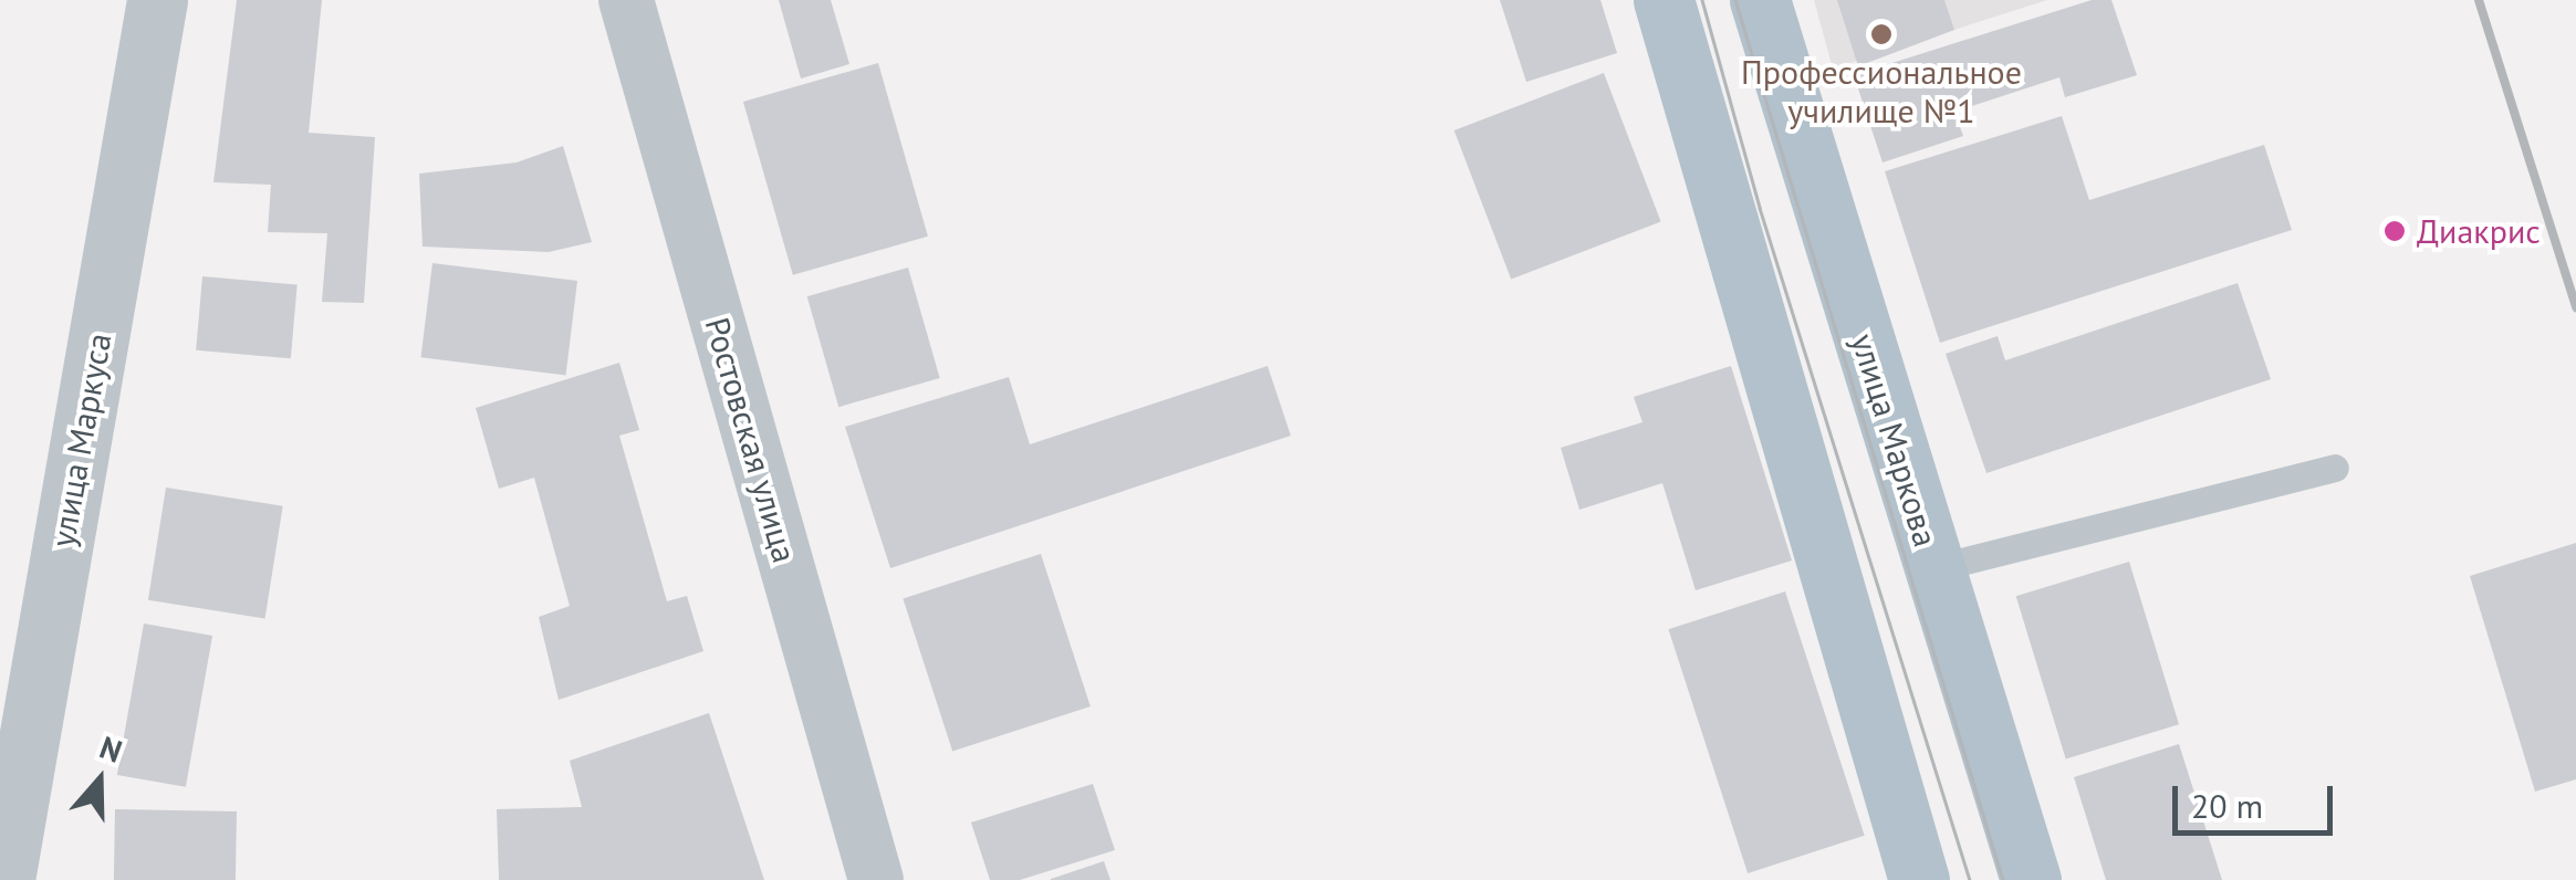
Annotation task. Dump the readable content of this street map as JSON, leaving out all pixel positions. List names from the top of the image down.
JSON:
{
  "streets": {
    "main road": ["улица Маркова"],
    "street": ["улица Маркуса", "Ростовская улица"]
  },
  "places": ["Профессиональное училище №1", "Диакрис"],
  "scale_bar": "20 m",
  "north": "top"
}
